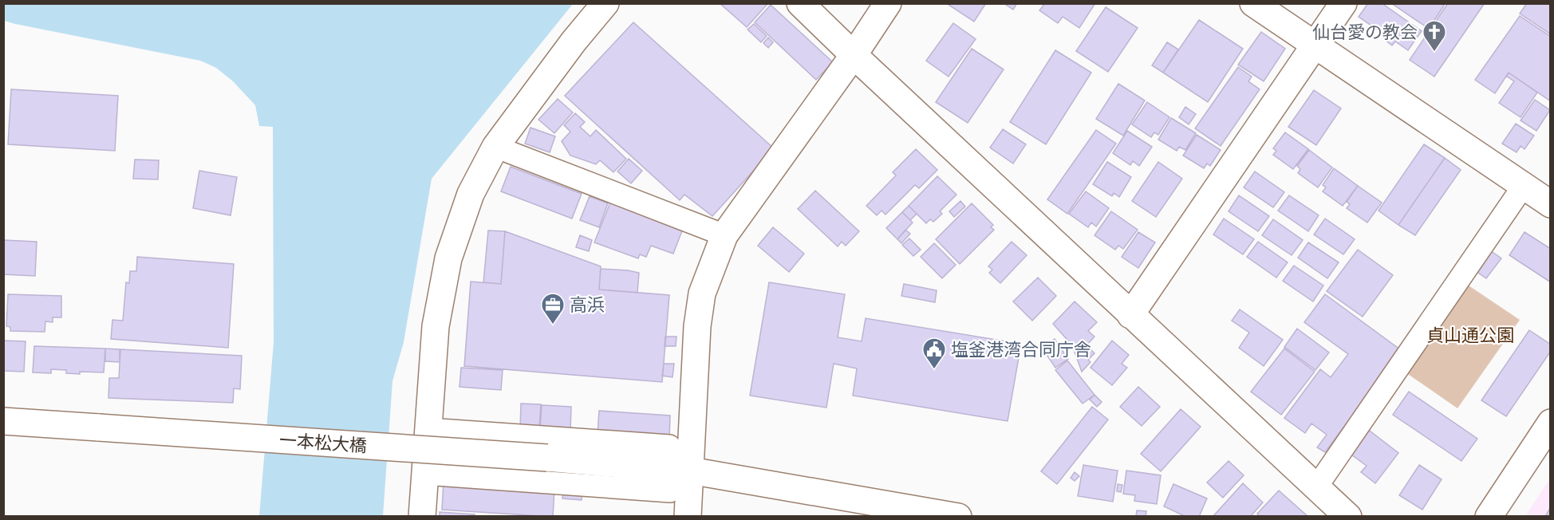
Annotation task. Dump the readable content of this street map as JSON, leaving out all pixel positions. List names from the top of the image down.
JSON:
{
  "streets": {
    "street": ["一本松大橋"]
  },
  "parks": ["貞山通公園"],
  "places": {
    "church": ["仙台愛の教会"],
    "office": ["高浜"],
    "public building": ["塩釜港湾合同庁舎"]
  }
}
